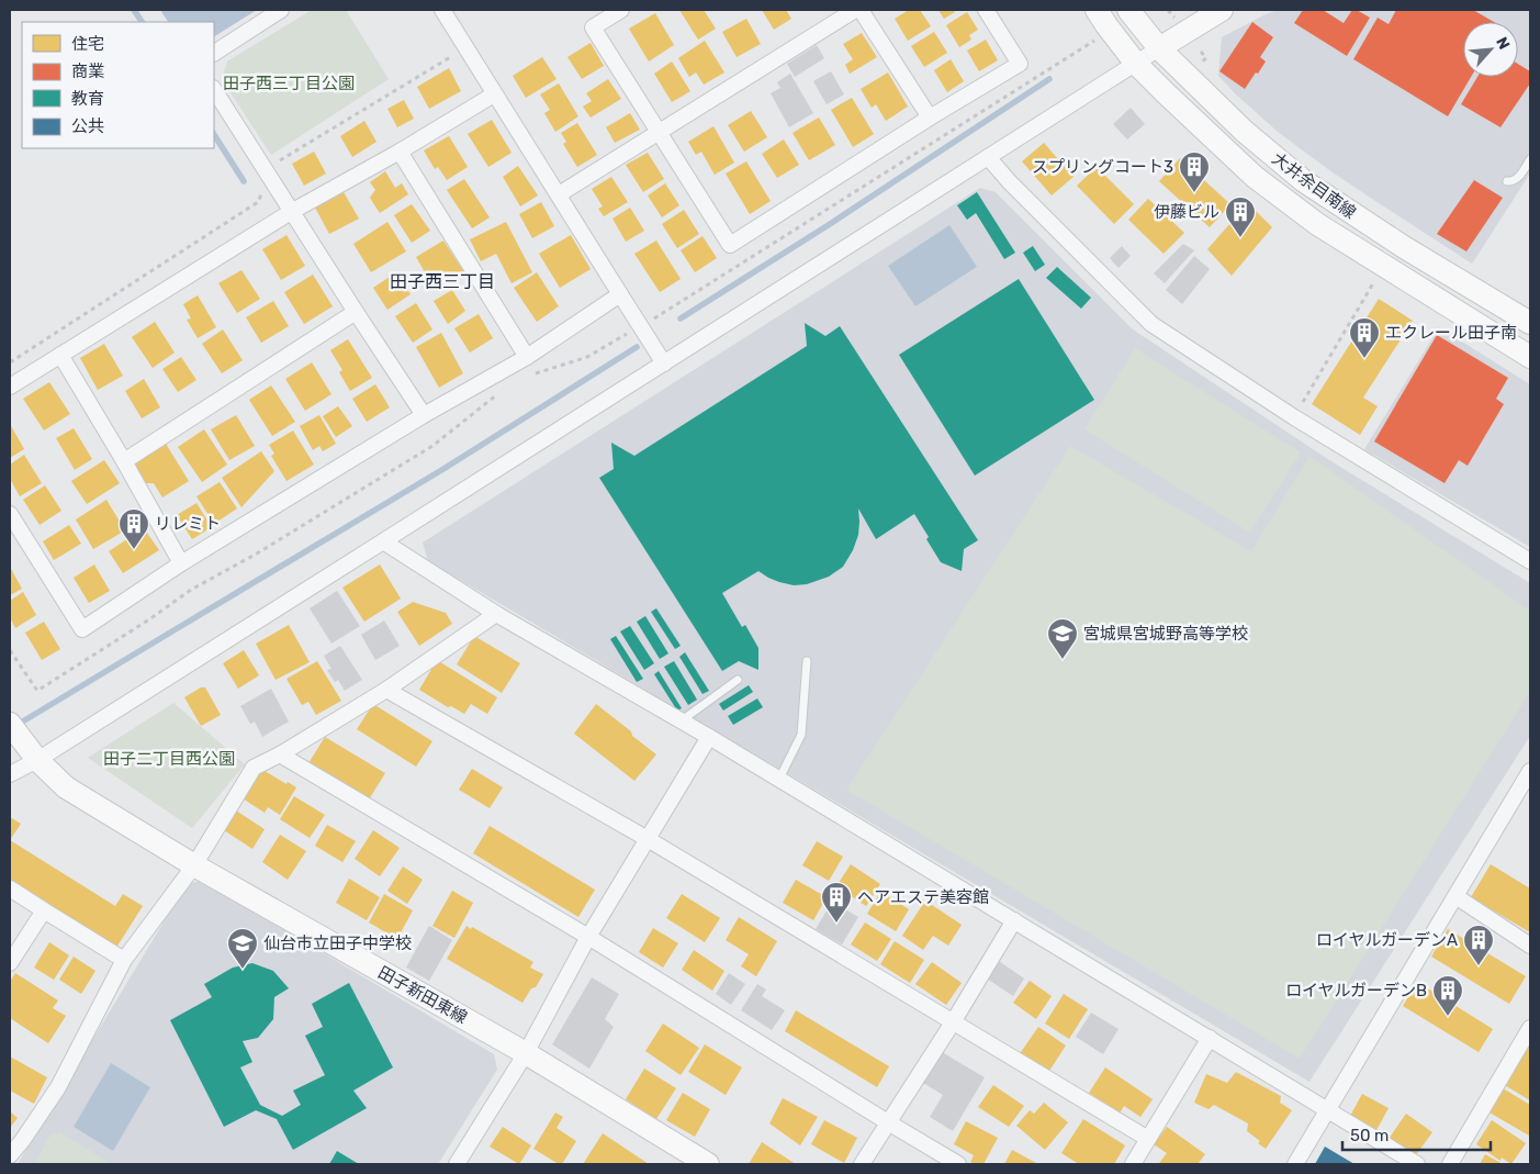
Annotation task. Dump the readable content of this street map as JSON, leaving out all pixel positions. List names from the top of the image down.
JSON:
{
  "streets": {
    "street": ["大井余目南線", "田子新田東線"]
  },
  "districts": ["田子西三丁目"],
  "parks": ["田子西三丁目公園", "田子二丁目西公園"],
  "places": {
    "building": [
      "スプリングコート3",
      "伊藤ビル",
      "エクレール田子南",
      "リレミト",
      "ヘアエステ美容館",
      "ロイヤルガーデンA",
      "ロイヤルガーデンB"
    ],
    "school or university": ["宮城県宮城野高等学校", "仙台市立田子中学校"]
  },
  "legend": [
    "住宅",
    "商業",
    "教育",
    "公共"
  ],
  "scale_bar": "50 m",
  "north": "top right"
}
